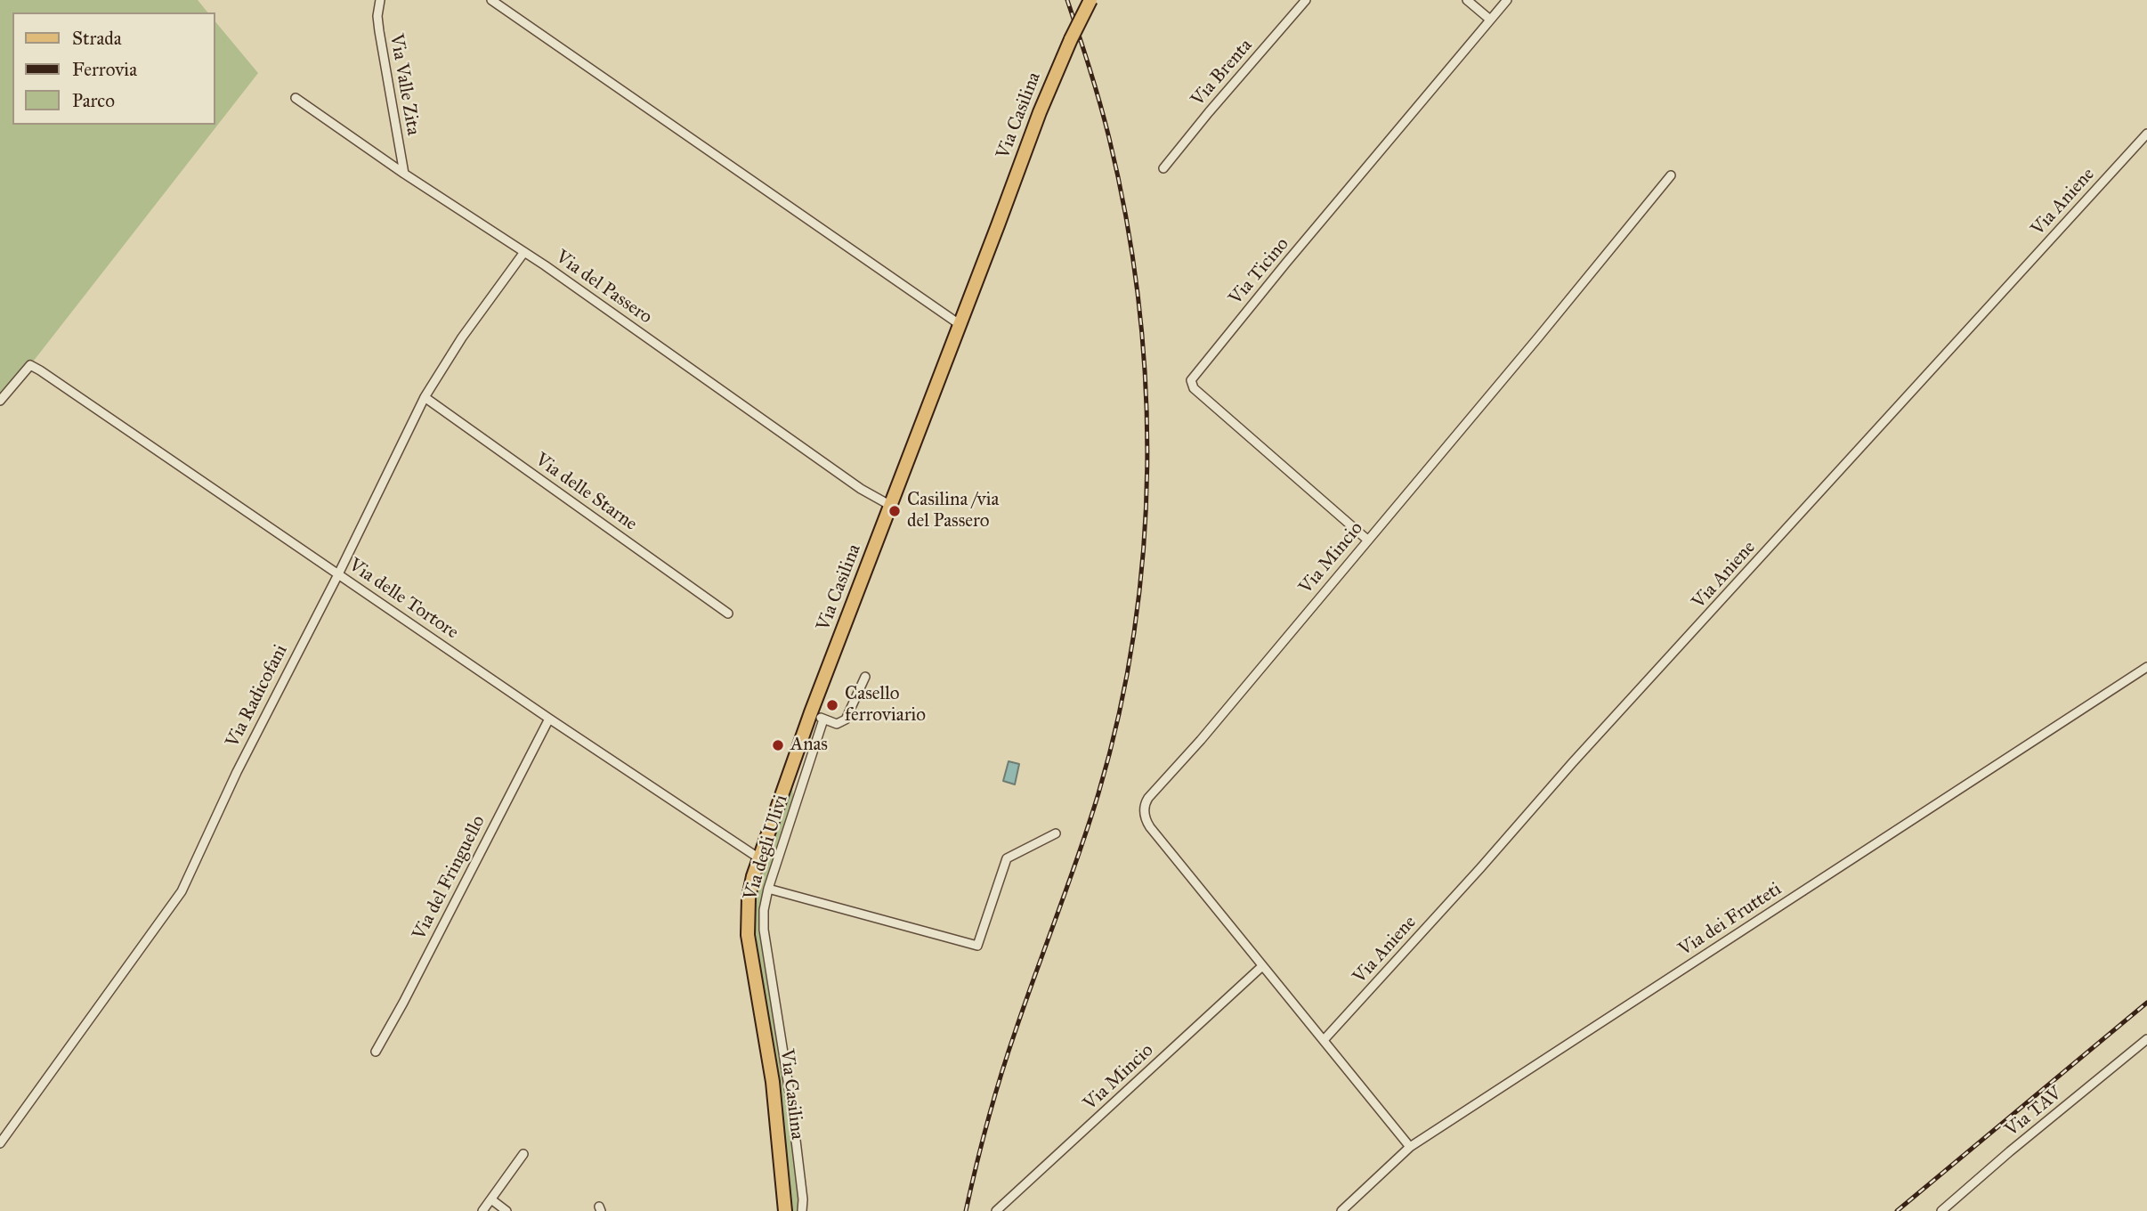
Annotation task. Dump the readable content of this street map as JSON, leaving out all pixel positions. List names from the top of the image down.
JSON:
{
  "streets": {
    "main road": ["Via Casilina"],
    "street": [
      "Via Brenta",
      "Via Valle Zita",
      "Via Aniene",
      "Via Ticino",
      "Via del Passero",
      "Via delle Starne",
      "Via Mincio",
      "Via delle Tortore",
      "Via Radicofani",
      "Via degli Ulivi",
      "Via del Fringuello",
      "Via dei Frutteti",
      "Via TAV"
    ]
  },
  "crossings": [
    ["Via Valle Zita", "Via del Passero"],
    ["Via Casilina", "Via del Passero"],
    ["Via Casilina", "Via delle Tortore"],
    ["Via Aniene", "Via Mincio"],
    ["Via Ticino", "Via Mincio"],
    ["Via del Passero", "Via Radicofani"],
    ["Via delle Starne", "Via Radicofani"],
    ["Via Mincio", "Via dei Frutteti"],
    ["Via delle Tortore", "Via Radicofani"],
    ["Via delle Tortore", "Via del Fringuello"]
  ],
  "places": ["Casilina /via del Passero", "Casello ferroviario", "Anas"],
  "legend": ["Strada", "Ferrovia", "Parco"]
}
